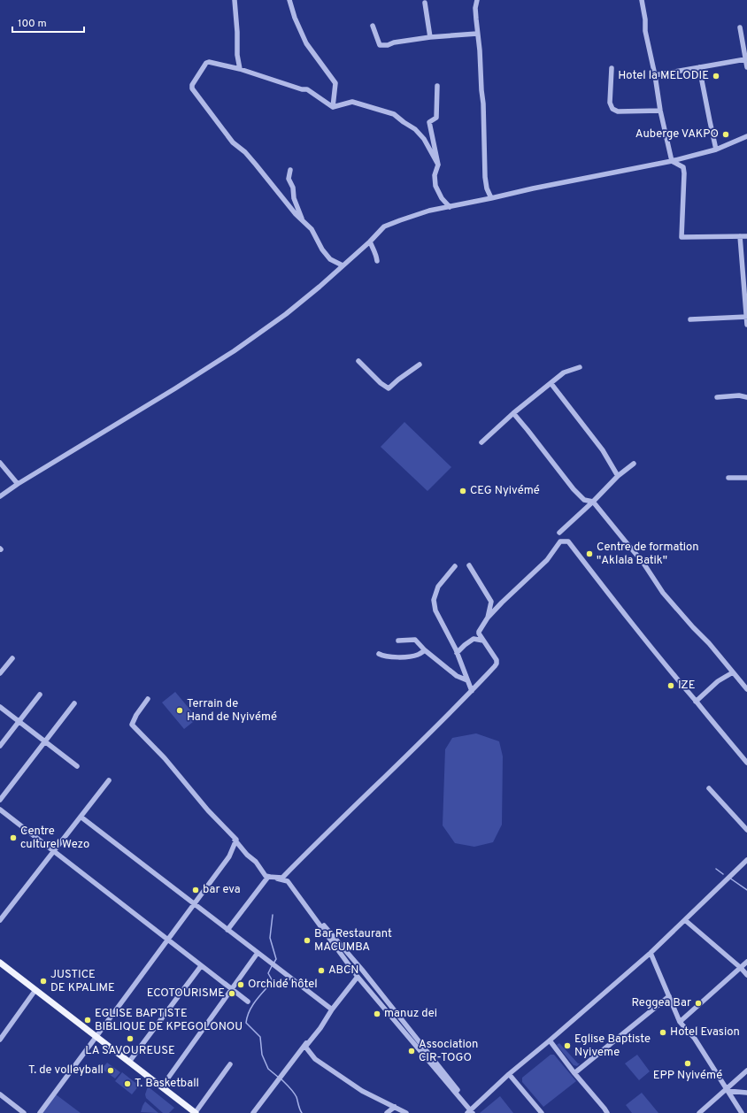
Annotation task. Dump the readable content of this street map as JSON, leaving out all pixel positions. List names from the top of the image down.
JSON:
{
  "places": [
    "Hotel la MELODIE",
    "Auberge VAKPO",
    "CEG Nyivémé",
    "Centre de formation \"Aklala Batik\"",
    "IZE",
    "Terrain de Hand de Nyivémé",
    "Centre culturel Wezo",
    "bar eva",
    "Bar Restaurant MACUMBA",
    "ABCN",
    "JUSTICE DE KPALIME",
    "Orchidé hôtel",
    "ECOTOURISME",
    "Reggea Bar",
    "manuz dei",
    "EGLISE BAPTISTE BIBLIQUE DE KPEGOLONOU",
    "Hotel Evasion",
    "LA SAVOUREUSE",
    "Eglise Baptiste Nyiveme",
    "Association CIR-TOGO",
    "EPP Nyivémé",
    "T. de volleyball",
    "T. Basketball"
  ],
  "scale_bar": "100 m"
}
